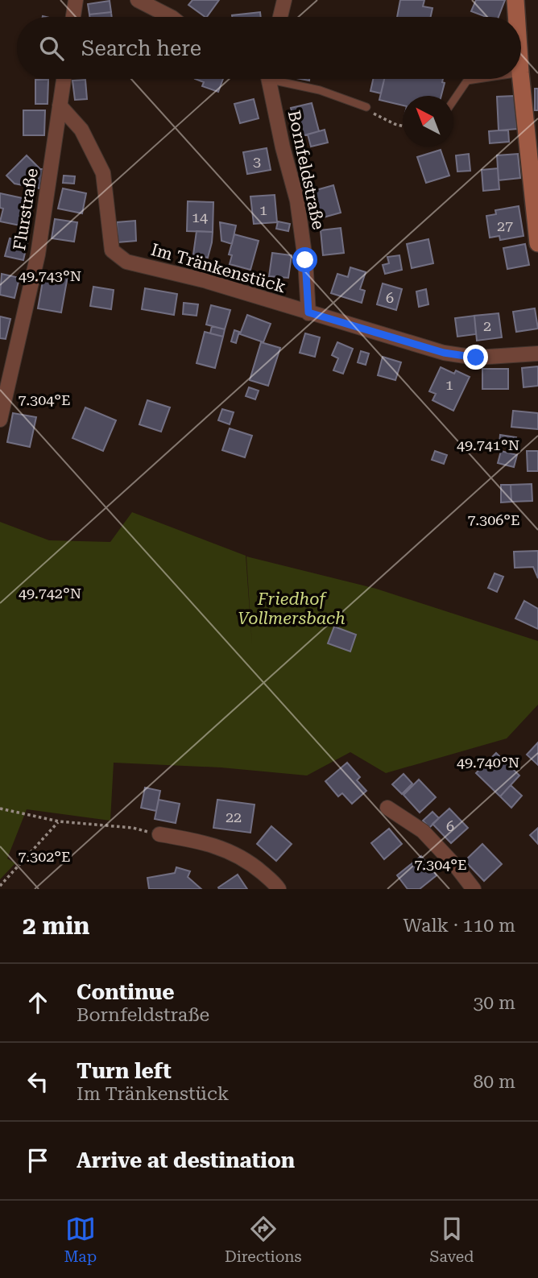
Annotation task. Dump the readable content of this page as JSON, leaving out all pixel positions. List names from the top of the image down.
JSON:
{
  "streets": {
    "street": ["Bornfeldstraße", "Flurstraße", "Im Tränkenstück"]
  },
  "crossings": [
    ["Bornfeldstraße", "Im Tränkenstück"],
    ["Flurstraße", "Im Tränkenstück"]
  ],
  "parks": ["Friedhof Vollmersbach"],
  "house_numbers": [
    "3",
    "1",
    "14",
    "27",
    "6",
    "2",
    "1",
    "22",
    "6"
  ],
  "north": "top left",
  "page": {
    "search": "Search here",
    "heading": ["2 min", "Walk · 110 m"],
    "list": [
      ["Continue", "Bornfeldstraße", "30 m"],
      ["Turn left", "Im Tränkenstück", "80 m"],
      "Arrive at destination"
    ],
    "nav": ["Map", "Directions", "Saved"]
  },
  "coordinates": [
    "49.743°N",
    "7.304°E",
    "49.741°N",
    "7.306°E",
    "49.742°N",
    "49.740°N",
    "7.302°E"
  ]
}
